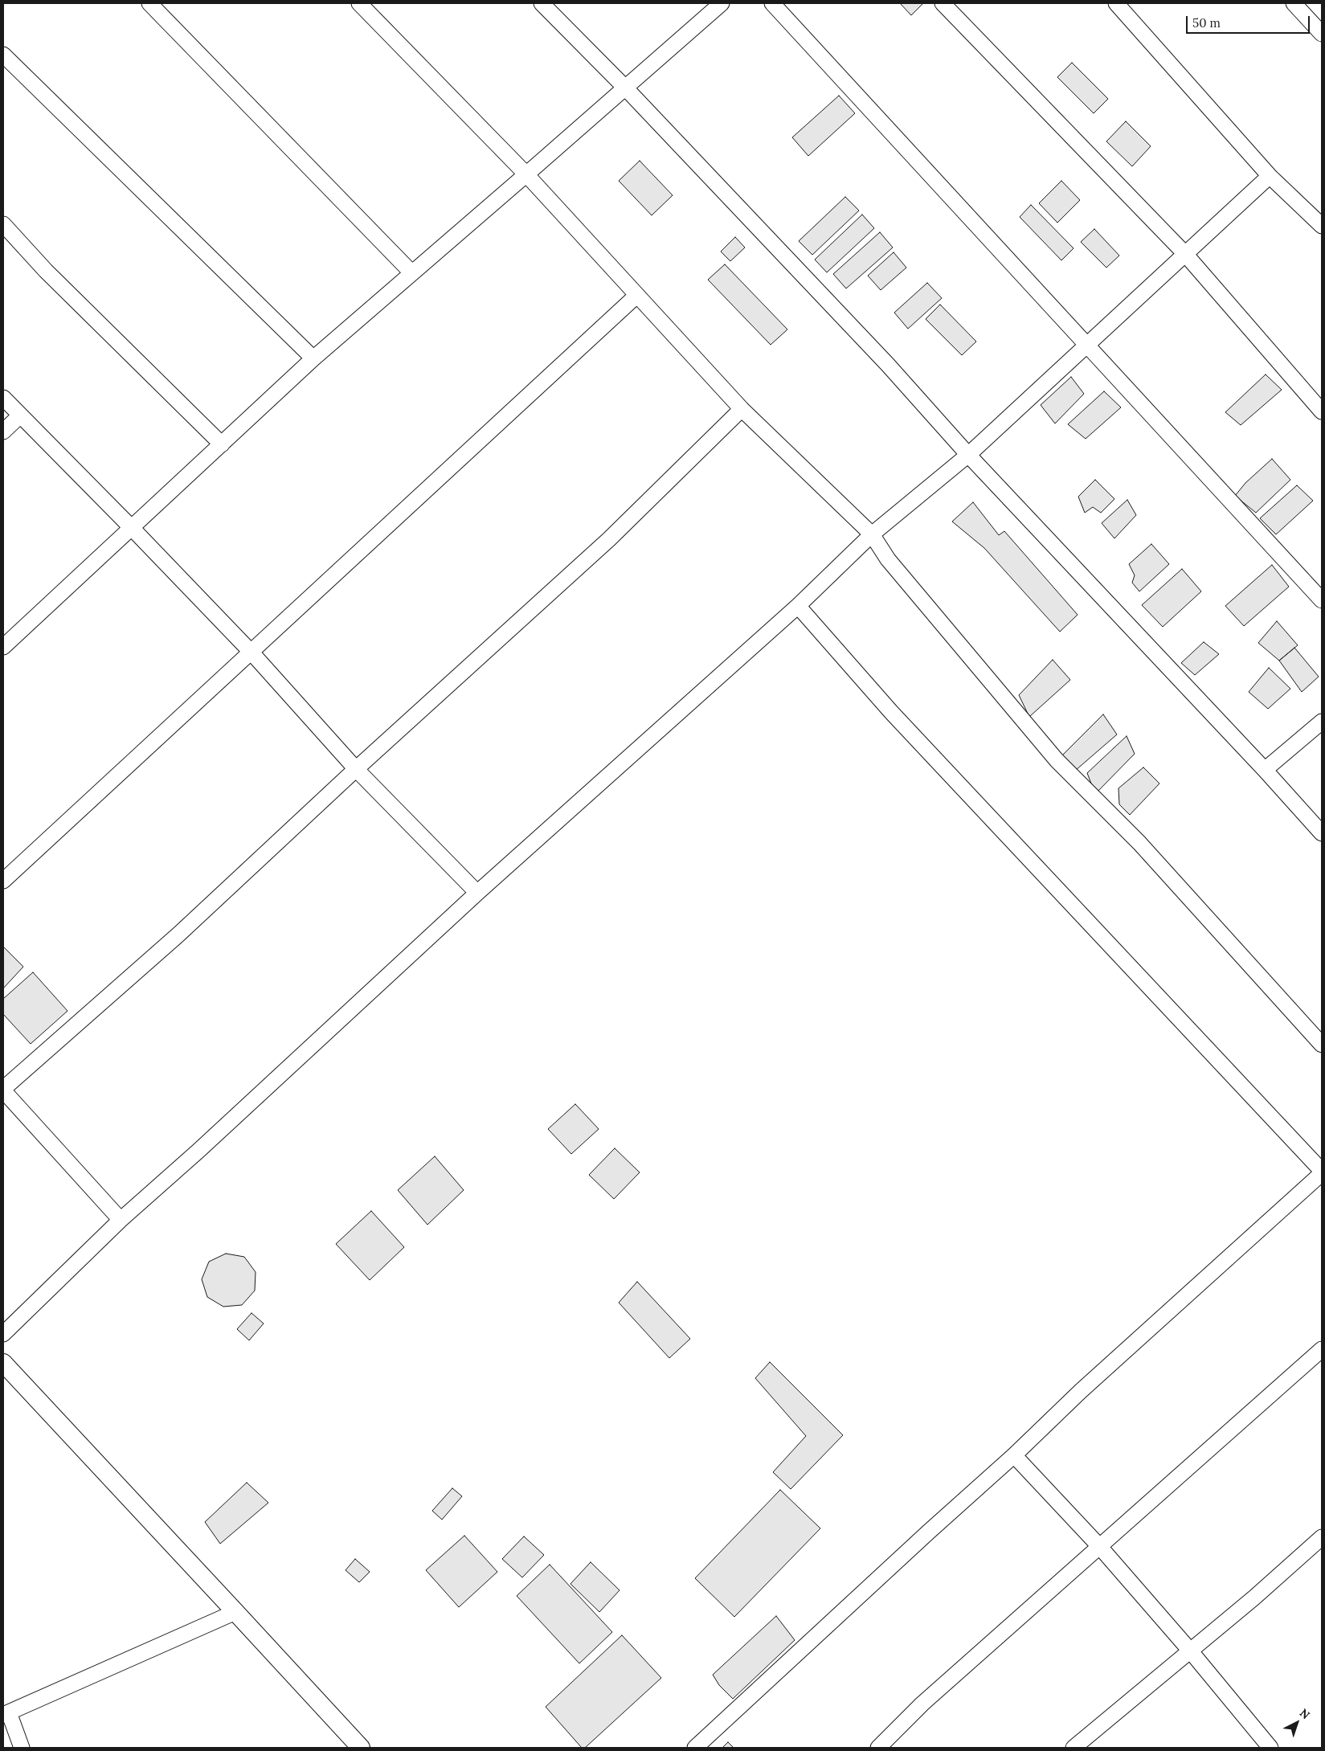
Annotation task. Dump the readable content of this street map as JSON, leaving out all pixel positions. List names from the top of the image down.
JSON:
{
  "scale_bar": "50 m",
  "north": "top right"
}
